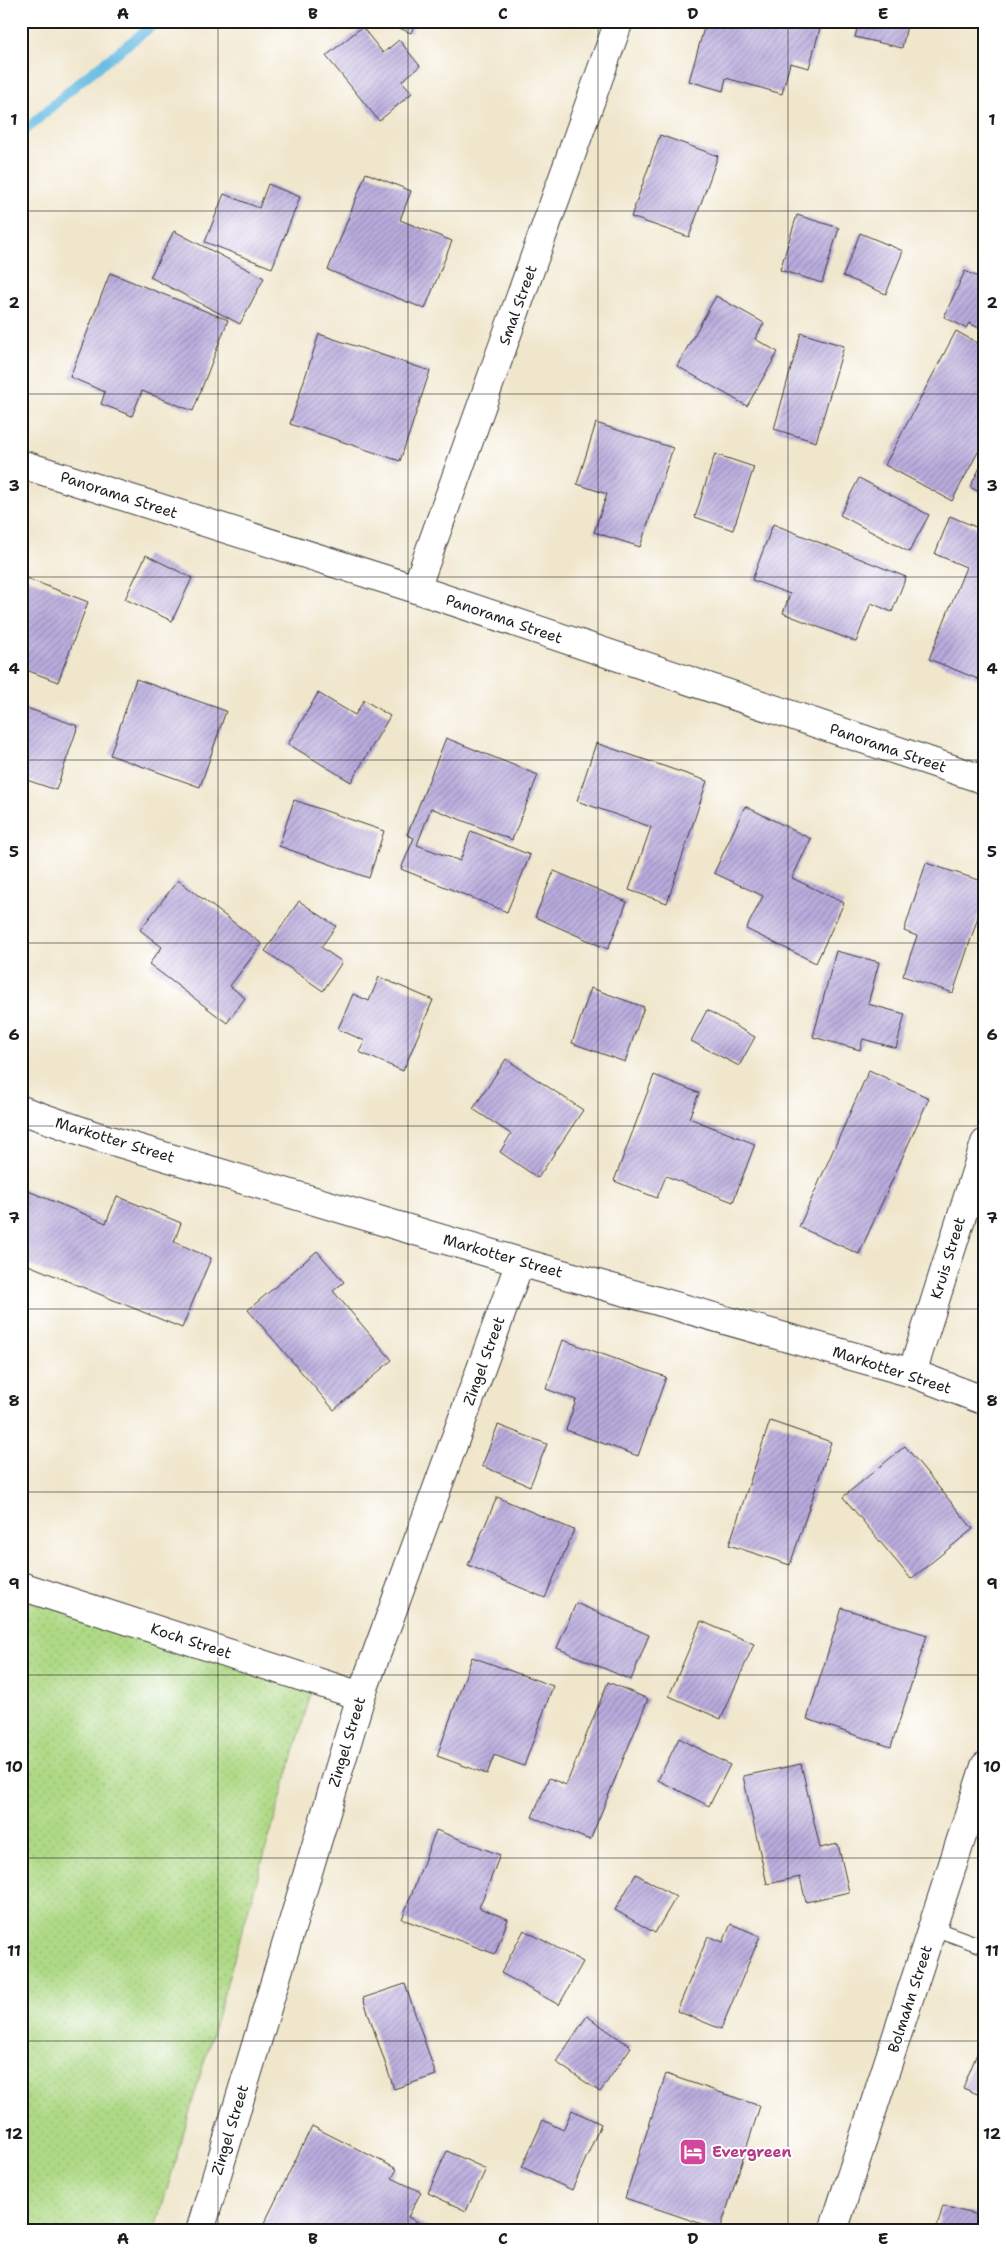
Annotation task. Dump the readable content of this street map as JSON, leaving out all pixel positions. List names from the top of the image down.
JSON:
{
  "streets": {
    "street": [
      "Smal Street",
      "Panorama Street",
      "Markotter Street",
      "Kruis Street",
      "Zingel Street",
      "Koch Street",
      "Bolmahn Street"
    ]
  },
  "crossings": [
    ["Smal Street", "Panorama Street"],
    ["Markotter Street", "Kruis Street"],
    ["Markotter Street", "Zingel Street"],
    ["Zingel Street", "Koch Street"]
  ],
  "places": {
    "hotel": ["Evergreen"]
  },
  "grid": {
    "columns": [
      "A",
      "B",
      "C",
      "D",
      "E"
    ],
    "rows": [
      "1",
      "2",
      "3",
      "4",
      "5",
      "6",
      "7",
      "8",
      "9",
      "10",
      "11",
      "12"
    ]
  }
}
